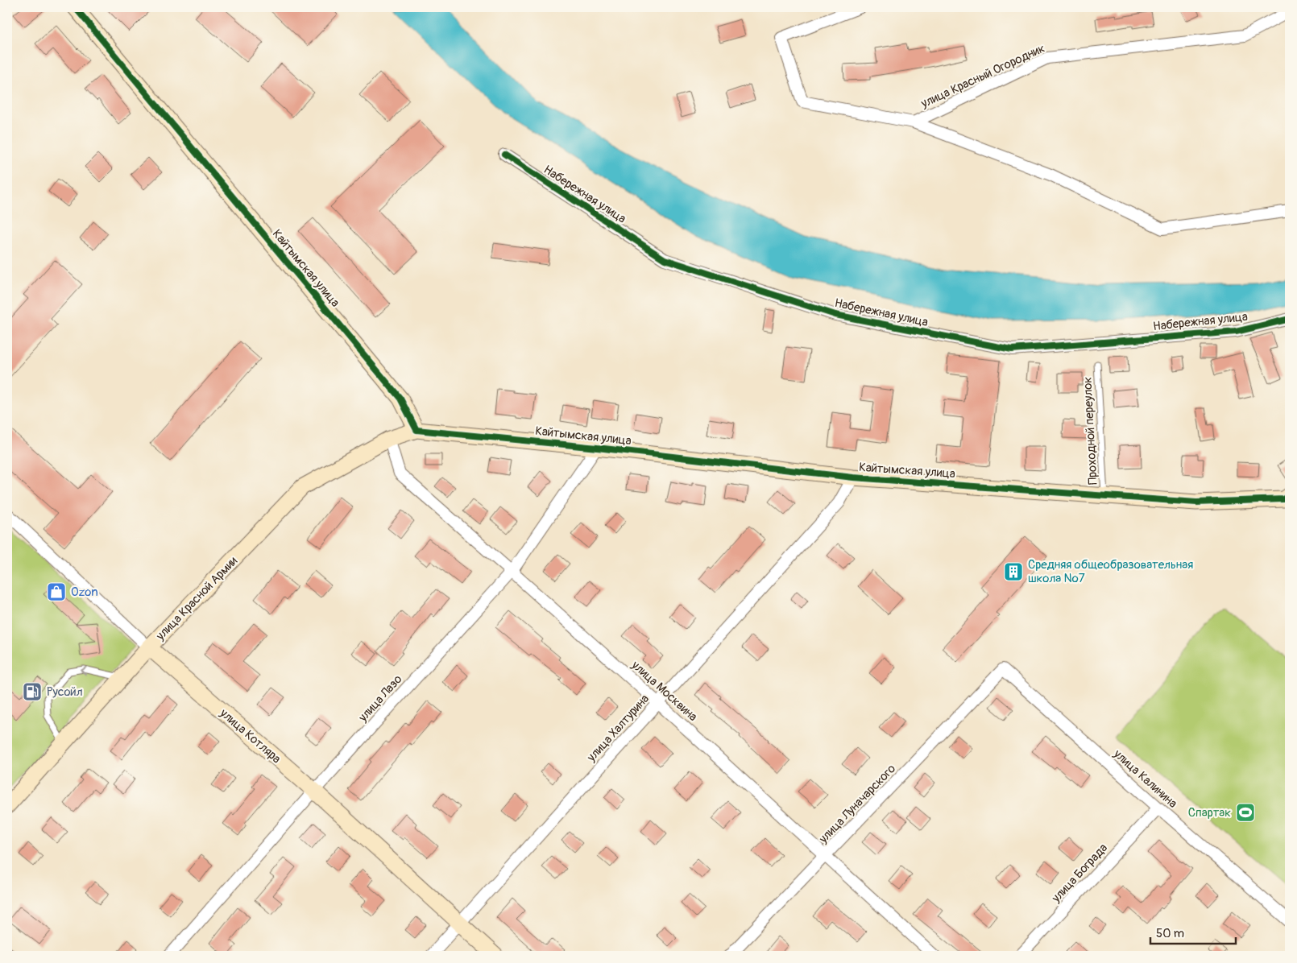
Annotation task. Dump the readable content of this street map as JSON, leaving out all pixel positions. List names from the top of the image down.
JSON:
{
  "streets": {
    "street": [
      "улица Красный Огородник",
      "Набережная улица",
      "Кайтымская улица",
      "улица Красной Армии",
      "улица Москвина",
      "улица Лазо",
      "улица Халтурина",
      "улица Котляра",
      "улица Калинина",
      "улица Луначарского",
      "улица Бограда"
    ],
    "lane": ["Проходной переулок"]
  },
  "crossings": [
    ["Кайтымская улица", "Проходной переулок"],
    ["Кайтымская улица", "улица Красной Армии"],
    ["Кайтымская улица", "улица Лазо"],
    ["Кайтымская улица", "улица Халтурина"],
    ["улица Красной Армии", "улица Москвина"],
    ["улица Красной Армии", "улица Котляра"],
    ["улица Москвина", "улица Лазо"],
    ["улица Москвина", "улица Халтурина"],
    ["улица Москвина", "улица Луначарского"],
    ["улица Лазо", "улица Котляра"],
    ["улица Халтурина", "улица Котляра"],
    ["улица Калинина", "улица Луначарского"],
    ["улица Калинина", "улица Бограда"]
  ],
  "places": {
    "building": ["Средняя общеобразовательная школа №7"],
    "shop": ["Ozon"],
    "fuel station": ["Русойл"],
    "sports": ["Спартак"]
  },
  "scale_bar": "50 m"
}
